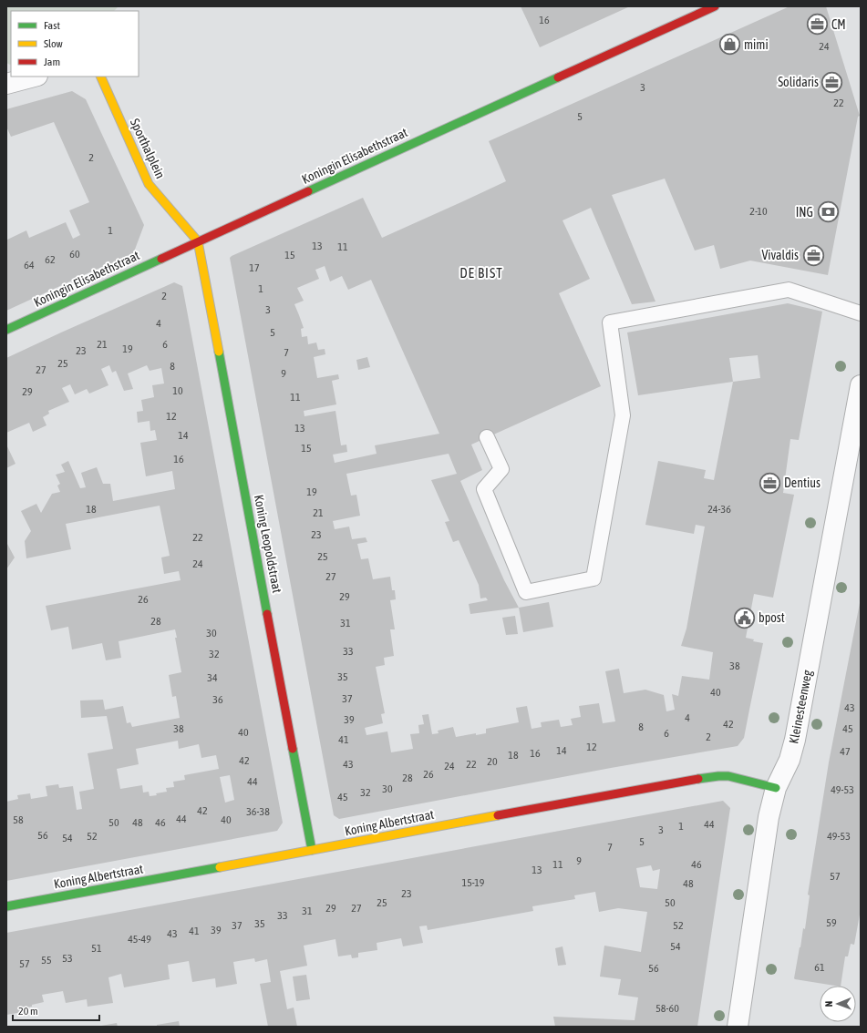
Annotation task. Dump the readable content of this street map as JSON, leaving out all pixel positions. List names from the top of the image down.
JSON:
{
  "streets": {
    "street": [
      "Sporthalplein",
      "Koningin Elisabethstraat",
      "Koning Leopoldstraat",
      "Kleinesteenweg",
      "Koning Albertstraat"
    ]
  },
  "crossings": [
    ["Sporthalplein", "Koningin Elisabethstraat"],
    ["Sporthalplein", "Koning Leopoldstraat"],
    ["Koningin Elisabethstraat", "Koning Leopoldstraat"],
    ["Koning Leopoldstraat", "Koning Albertstraat"],
    ["Kleinesteenweg", "Koning Albertstraat"]
  ],
  "districts": ["DE BIST"],
  "places": {
    "office": [
      "CM",
      "Solidaris",
      "Vivaldis",
      "Dentius"
    ],
    "shop": ["mimi"],
    "bank": ["ING"],
    "public building": ["bpost"]
  },
  "house_numbers": [
    "16",
    "24",
    "3",
    "22",
    "5",
    "2",
    "2-10",
    "1",
    "13",
    "11",
    "60",
    "15",
    "62",
    "64",
    "17",
    "1",
    "2",
    "3",
    "4",
    "5",
    "21",
    "6",
    "19",
    "23",
    "7",
    "25",
    "8",
    "27",
    "9",
    "10",
    "29",
    "11",
    "12",
    "13",
    "14",
    "15",
    "16",
    "19",
    "18",
    "24-36",
    "21",
    "23",
    "22",
    "25",
    "24",
    "27",
    "29",
    "26",
    "28",
    "31",
    "30",
    "33",
    "32",
    "38",
    "35",
    "34",
    "40",
    "37",
    "36",
    "43",
    "4",
    "39",
    "42",
    "8",
    "38",
    "45",
    "40",
    "6",
    "2",
    "41",
    "12",
    "14",
    "47",
    "16",
    "18",
    "42",
    "20",
    "43",
    "22",
    "24",
    "26",
    "28",
    "44",
    "30",
    "49-53",
    "32",
    "45",
    "42",
    "36-38",
    "44",
    "58",
    "40",
    "50",
    "48",
    "46",
    "44",
    "1",
    "3",
    "56",
    "52",
    "49-53",
    "54",
    "5",
    "7",
    "9",
    "11",
    "46",
    "13",
    "57",
    "15-19",
    "48",
    "23",
    "25",
    "50",
    "29",
    "27",
    "31",
    "33",
    "59",
    "35",
    "37",
    "52",
    "39",
    "41",
    "43",
    "45-49",
    "54",
    "51",
    "53",
    "55",
    "57",
    "61",
    "56",
    "58-60"
  ],
  "legend": ["Fast", "Slow", "Jam"],
  "scale_bar": "20 m",
  "north": "left"
}
